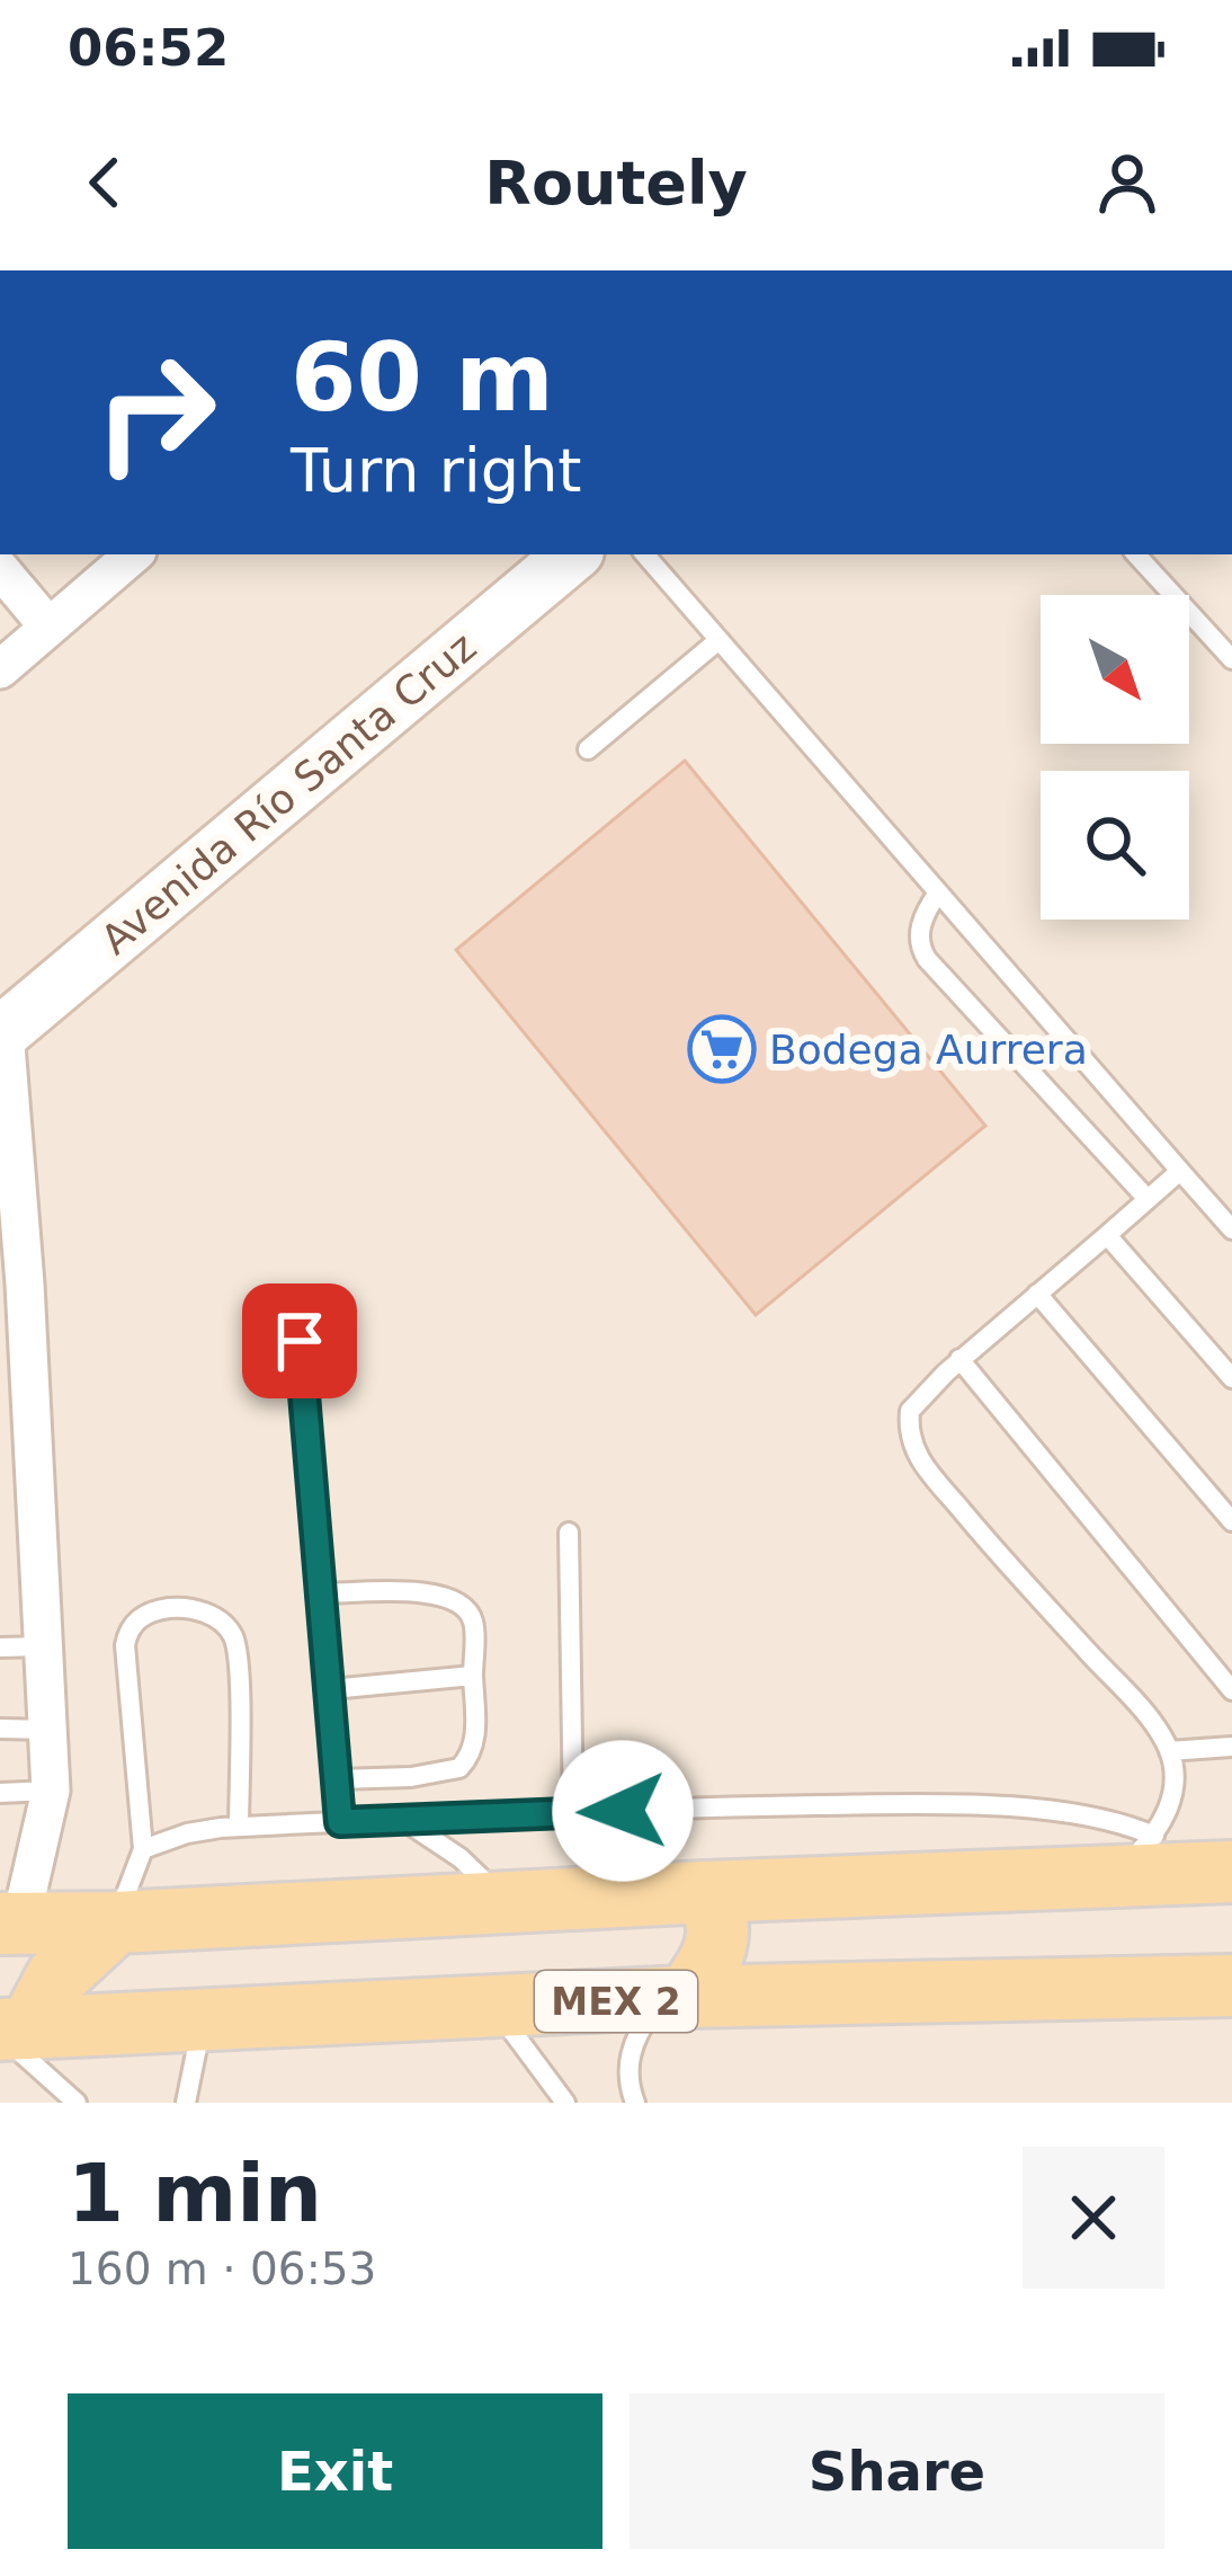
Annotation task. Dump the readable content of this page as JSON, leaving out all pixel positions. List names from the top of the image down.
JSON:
{
  "streets": {
    "main road": ["Avenida Río Santa Cruz", "MEX 2"]
  },
  "places": {
    "supermarket": ["Bodega Aurrera"]
  },
  "north": "bottom right",
  "page": {
    "status": "06:52",
    "header": "Routely",
    "turn": ["60 m", "Turn right"],
    "heading": ["1 min", "160 m · 06:53"],
    "buttons": ["Exit", "Share"]
  }
}
